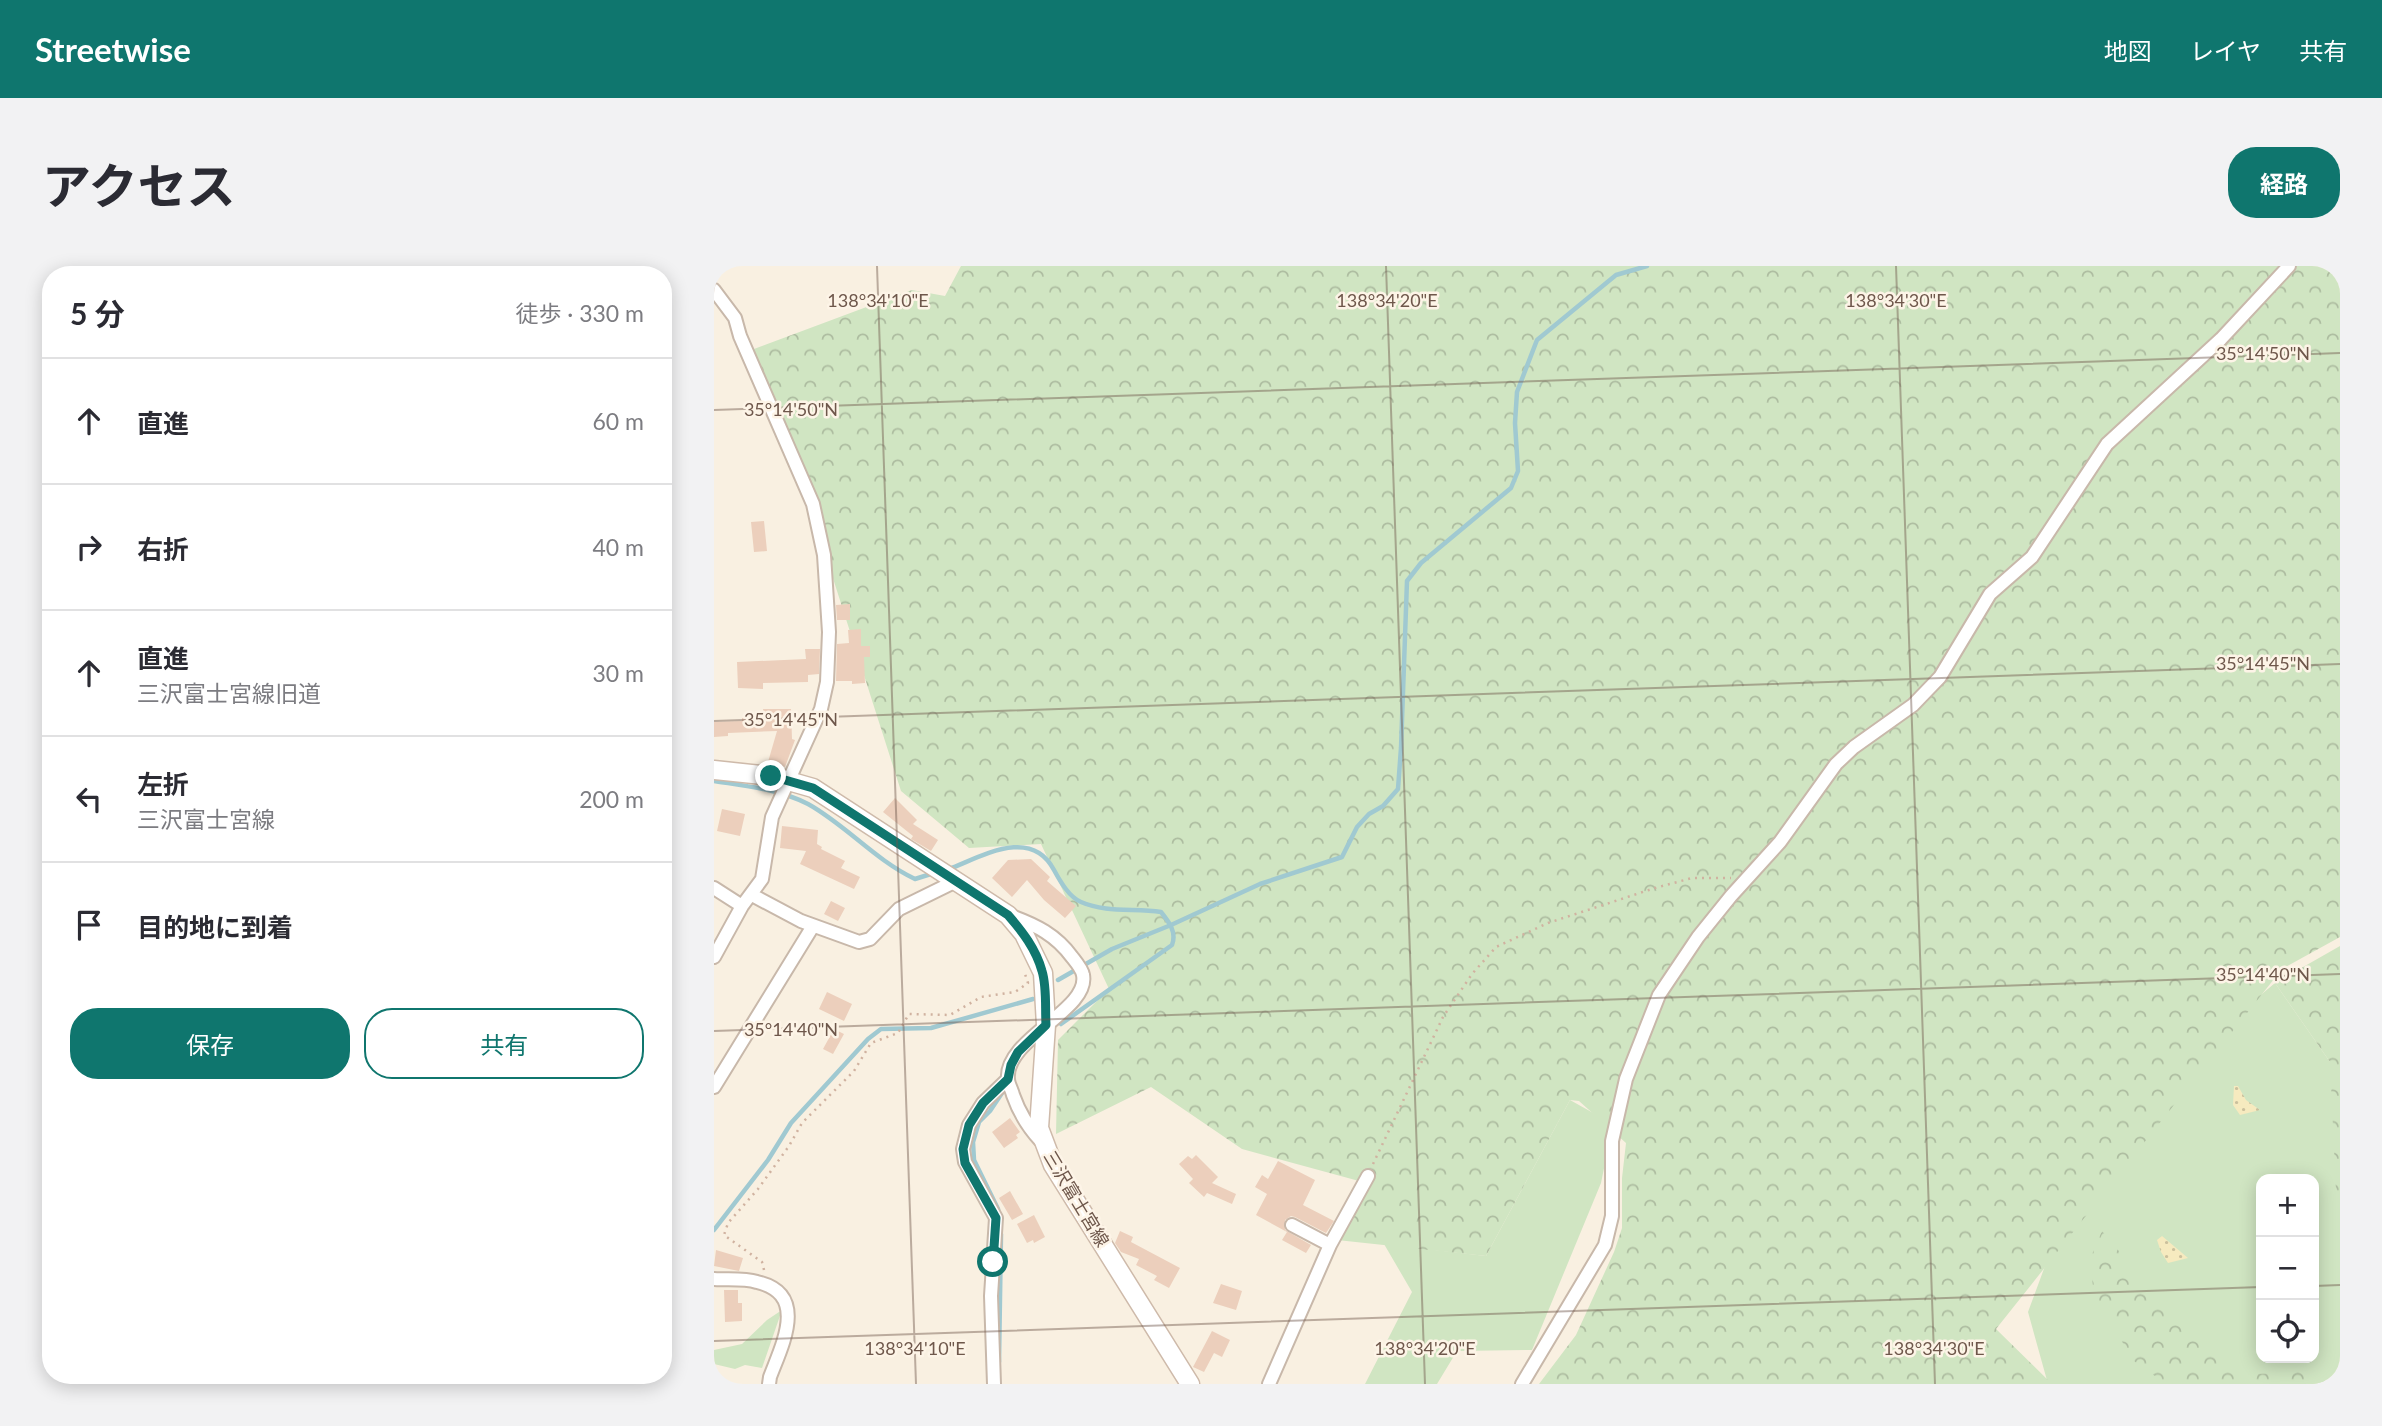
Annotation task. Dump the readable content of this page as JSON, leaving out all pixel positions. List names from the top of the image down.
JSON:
{
  "streets": {
    "main road": ["三沢富士宮線"]
  },
  "page": {
    "header": "Streetwise",
    "nav": ["地図", "レイヤ", "共有"],
    "title": "アクセス",
    "buttons": [
      "経路",
      ["保存", "共有"]
    ],
    "heading": ["5 分", "徒歩 · 330 m"],
    "list": [
      ["直進", "60 m"],
      ["右折", "40 m"],
      ["直進", "三沢富士宮線旧道", "30 m"],
      ["左折", "三沢富士宮線", "200 m"],
      "目的地に到着"
    ],
    "map_buttons": ["+", "−"]
  },
  "coordinates": [
    "138°34'10\"E",
    "138°34'20\"E",
    "138°34'30\"E",
    "35°14'50\"N",
    "35°14'45\"N",
    "35°14'40\"N"
  ]
}
